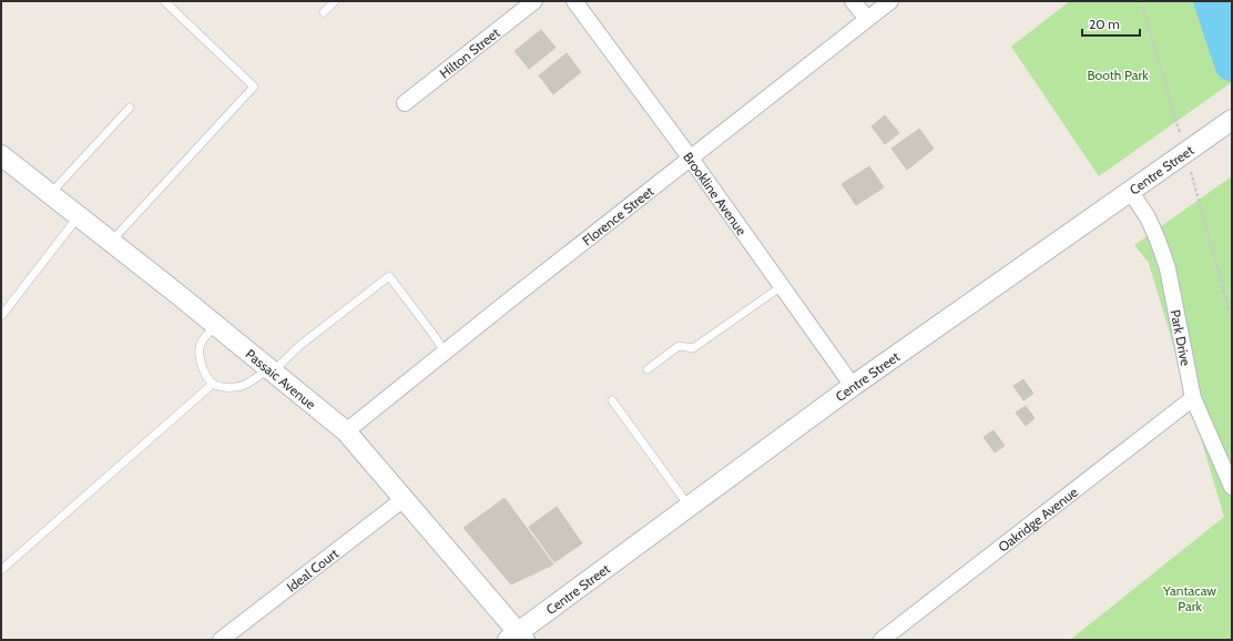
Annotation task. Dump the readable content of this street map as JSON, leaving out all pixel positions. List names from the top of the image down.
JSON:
{
  "streets": {
    "street": [
      "Hilton Street",
      "Centre Street",
      "Brookline Avenue",
      "Florence Street",
      "Park Drive",
      "Passaic Avenue",
      "Oakridge Avenue",
      "Ideal Court"
    ]
  },
  "crossings": [
    ["Centre Street", "Brookline Avenue"],
    ["Centre Street", "Park Drive"],
    ["Centre Street", "Passaic Avenue"],
    ["Brookline Avenue", "Florence Street"],
    ["Florence Street", "Passaic Avenue"],
    ["Park Drive", "Oakridge Avenue"],
    ["Passaic Avenue", "Ideal Court"]
  ],
  "parks": ["Booth Park", "Yantacaw Park"],
  "scale_bar": "20 m"
}
